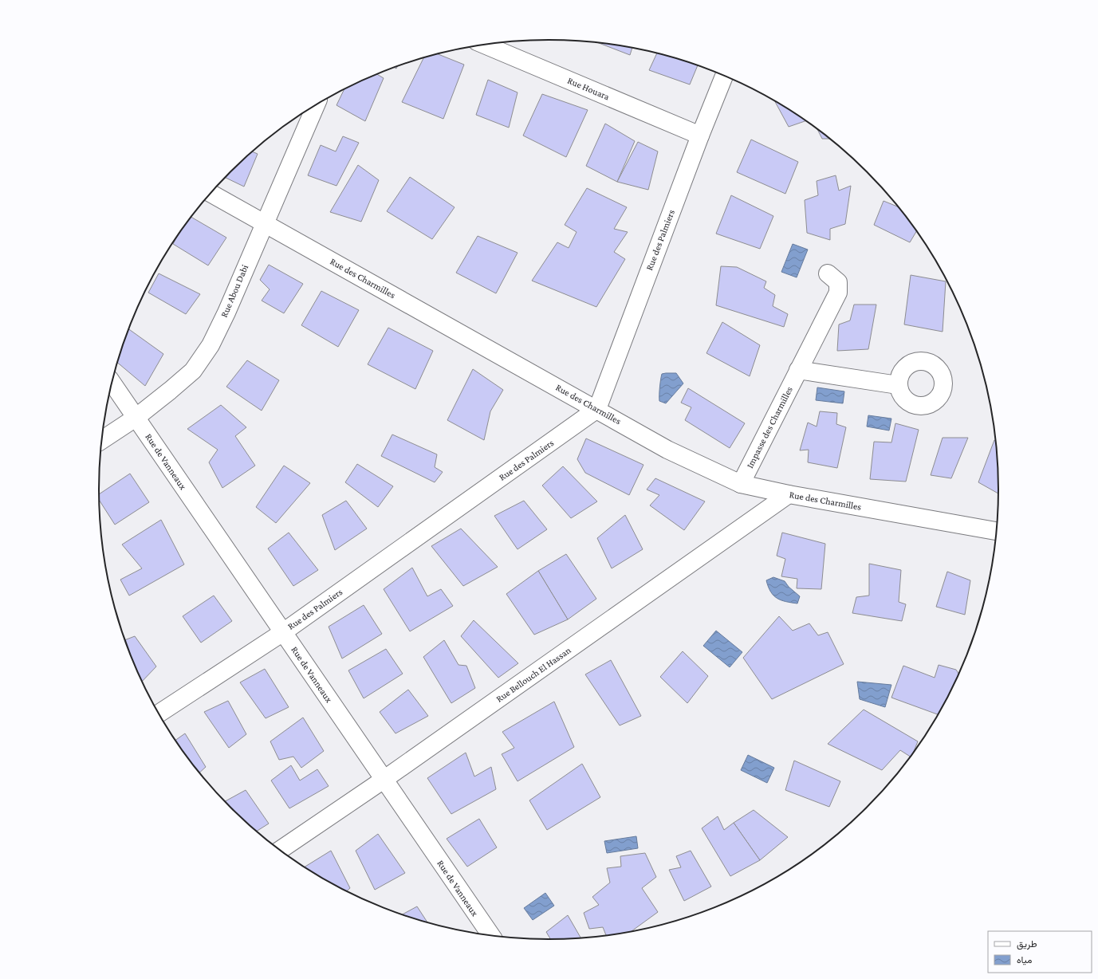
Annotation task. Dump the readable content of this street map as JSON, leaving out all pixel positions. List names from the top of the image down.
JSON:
{
  "streets": {
    "street": [
      "Rue Houara",
      "Rue des Palmiers",
      "Rue des Charmilles",
      "Rue Abou Dabi",
      "Impasse des Charmilles",
      "Rue de Vanneaux",
      "Rue Bellouch El Hassan"
    ]
  },
  "crossings": [
    ["Rue Houara", "Rue des Palmiers"],
    ["Rue des Palmiers", "Rue des Charmilles"],
    ["Rue des Palmiers", "Rue de Vanneaux"],
    ["Rue des Charmilles", "Rue Abou Dabi"],
    ["Rue des Charmilles", "Impasse des Charmilles"],
    ["Rue des Charmilles", "Rue Bellouch El Hassan"],
    ["Rue Abou Dabi", "Rue de Vanneaux"],
    ["Rue de Vanneaux", "Rue Bellouch El Hassan"]
  ],
  "legend": ["طريق", "مياه"]
}
